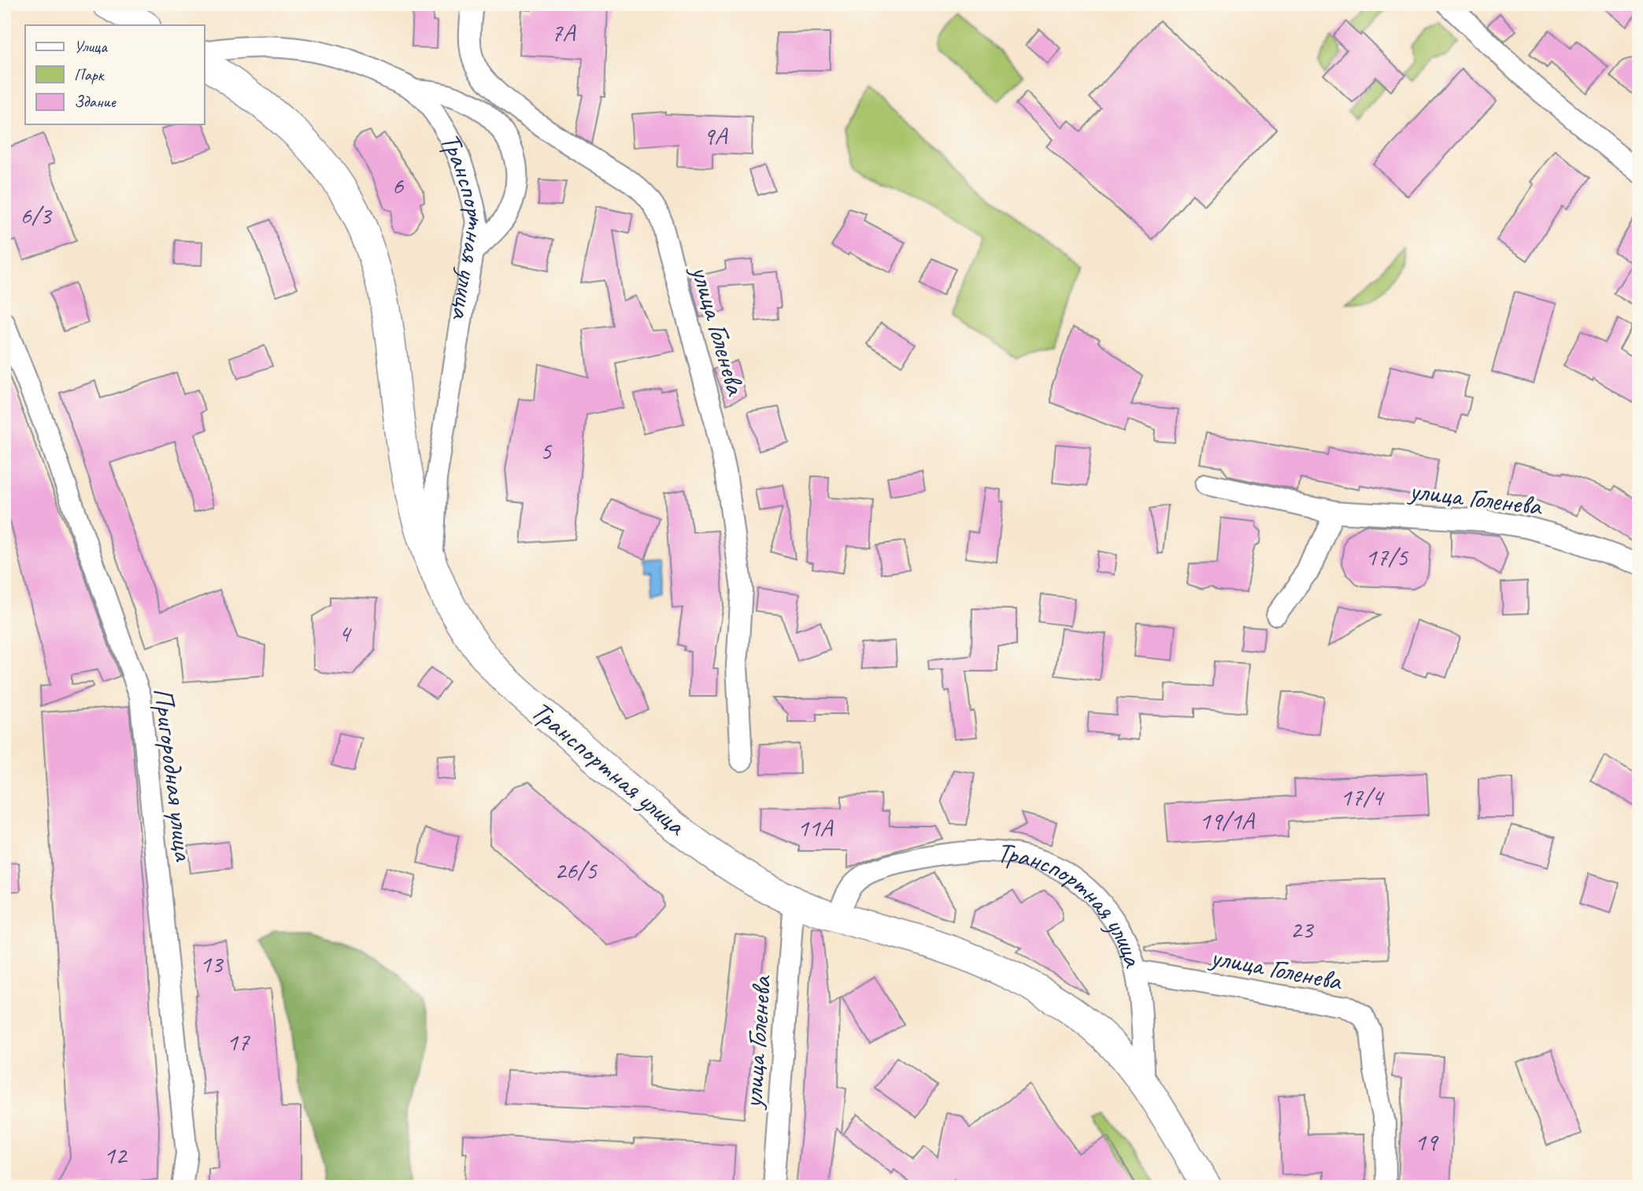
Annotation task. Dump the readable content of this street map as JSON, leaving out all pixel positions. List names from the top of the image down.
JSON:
{
  "streets": {
    "main road": ["Транспортная улица"],
    "street": ["улица Голенева", "Пригородная улица"]
  },
  "crossings": [
    ["Транспортная улица", "улица Голенева"]
  ],
  "house_numbers": [
    "7А",
    "9А",
    "6",
    "6/3",
    "5",
    "17/5",
    "4",
    "17/4",
    "19/1А",
    "11А",
    "26/5",
    "23",
    "13",
    "17",
    "19",
    "12"
  ],
  "legend": ["Улица", "Парк", "Здание"]
}
